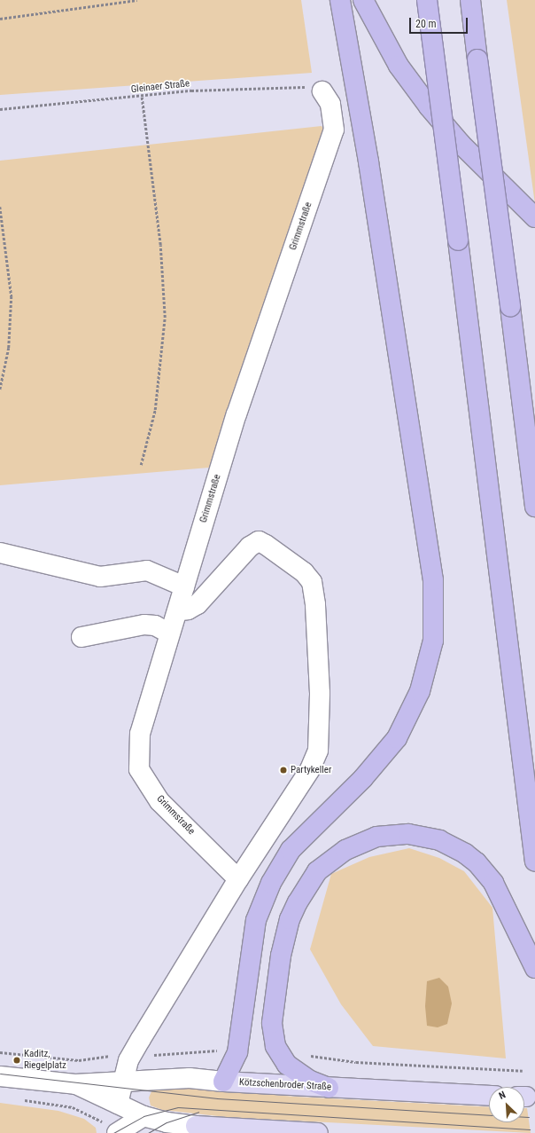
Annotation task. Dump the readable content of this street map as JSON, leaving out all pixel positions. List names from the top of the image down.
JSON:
{
  "streets": {
    "main road": ["Kötzschenbroder Straße"],
    "street": ["Grimmstraße"],
    "path": ["Gleinaer Straße"]
  },
  "crossings": [
    ["Gleinaer Straße", "Grimmstraße"]
  ],
  "places": ["Partykeller", "Kaditz, Riegelplatz"],
  "scale_bar": "20 m",
  "north": "top left"
}
